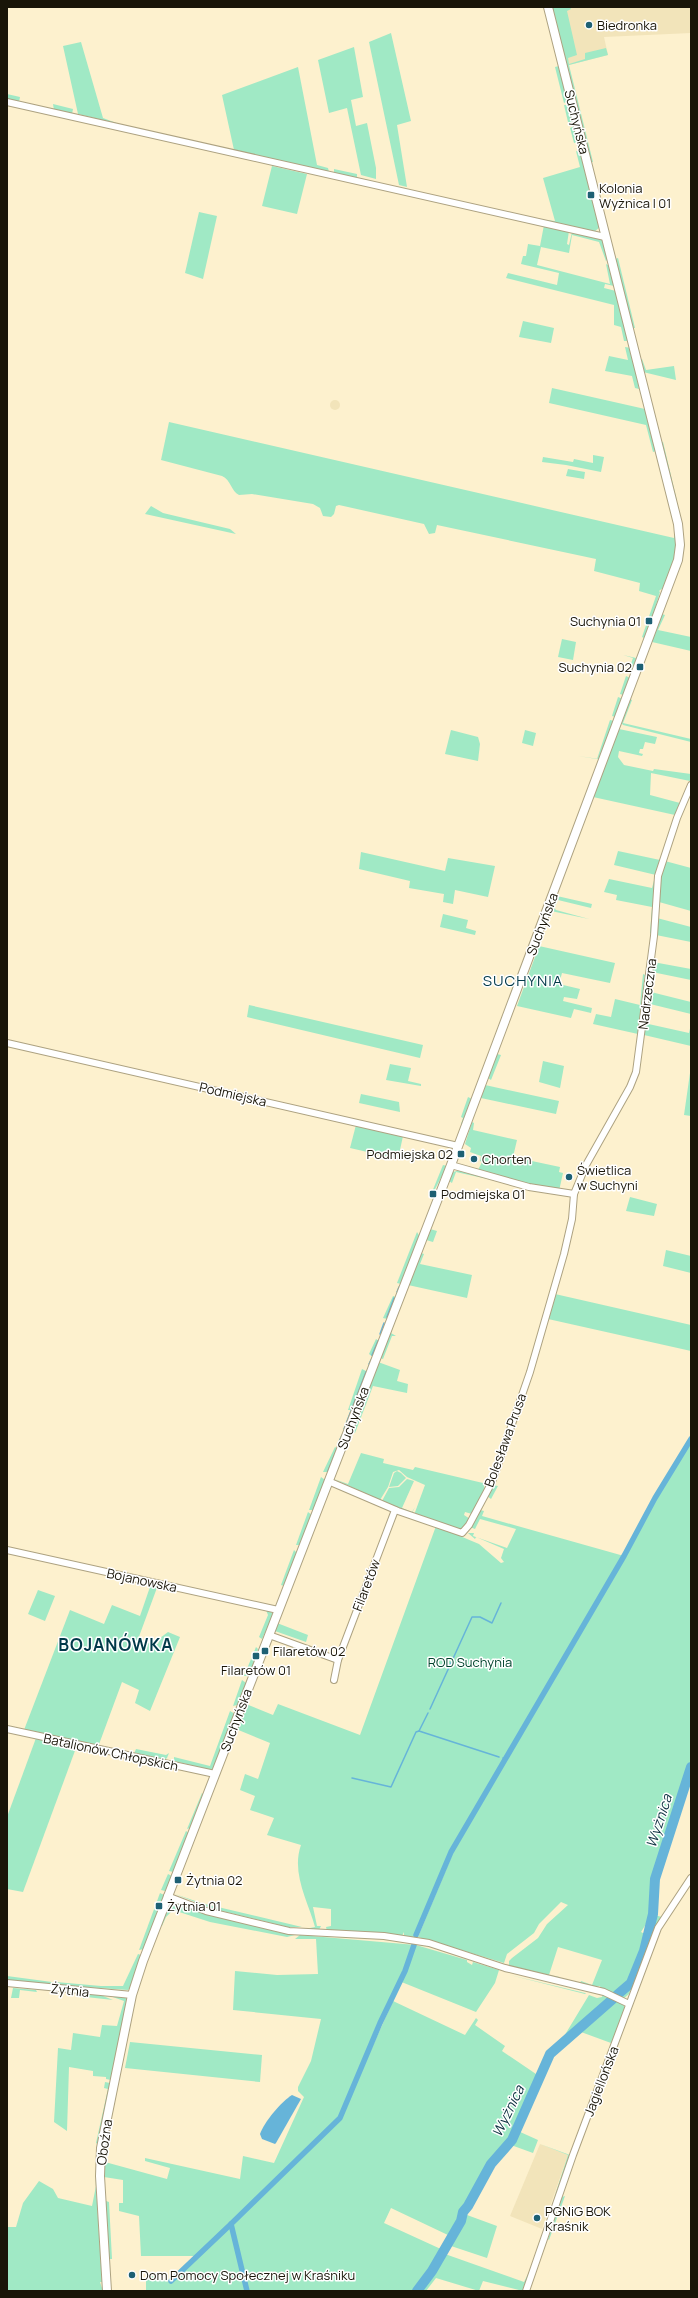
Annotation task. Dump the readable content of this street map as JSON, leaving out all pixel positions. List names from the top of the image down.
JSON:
{
  "streets": {
    "street": [
      "Suchyńska",
      "Nadrzeczna",
      "Podmiejska",
      "Bolesława Prusa",
      "Bojanowska",
      "Filaretów",
      "Batalionów Chłopskich",
      "Żytnia",
      "Jagiellońska",
      "Oboźna"
    ]
  },
  "crossings": [
    ["Suchyńska", "Podmiejska"],
    ["Suchyńska", "Bolesława Prusa"],
    ["Suchyńska", "Bojanowska"],
    ["Suchyńska", "Batalionów Chłopskich"],
    ["Suchyńska", "Żytnia"],
    ["Suchyńska", "Oboźna"],
    ["Nadrzeczna", "Bolesława Prusa"],
    ["Bolesława Prusa", "Filaretów"],
    ["Żytnia", "Oboźna"]
  ],
  "districts": ["SUCHYNIA", "BOJANÓWKA"],
  "water": ["Wyżnica"],
  "parks": ["ROD Suchynia"],
  "places": {
    "other": [
      "Biedronka",
      "Chorten",
      "Świetlica w Suchyni",
      "PGNiG BOK Kraśnik",
      "Dom Pomocy Społecznej w Kraśniku"
    ],
    "transit": [
      "Kolonia Wyżnica I 01",
      "Suchynia 01",
      "Suchynia 02",
      "Podmiejska 02",
      "Podmiejska 01",
      "Filaretów 02",
      "Filaretów 01",
      "Żytnia 02",
      "Żytnia 01"
    ]
  }
}
